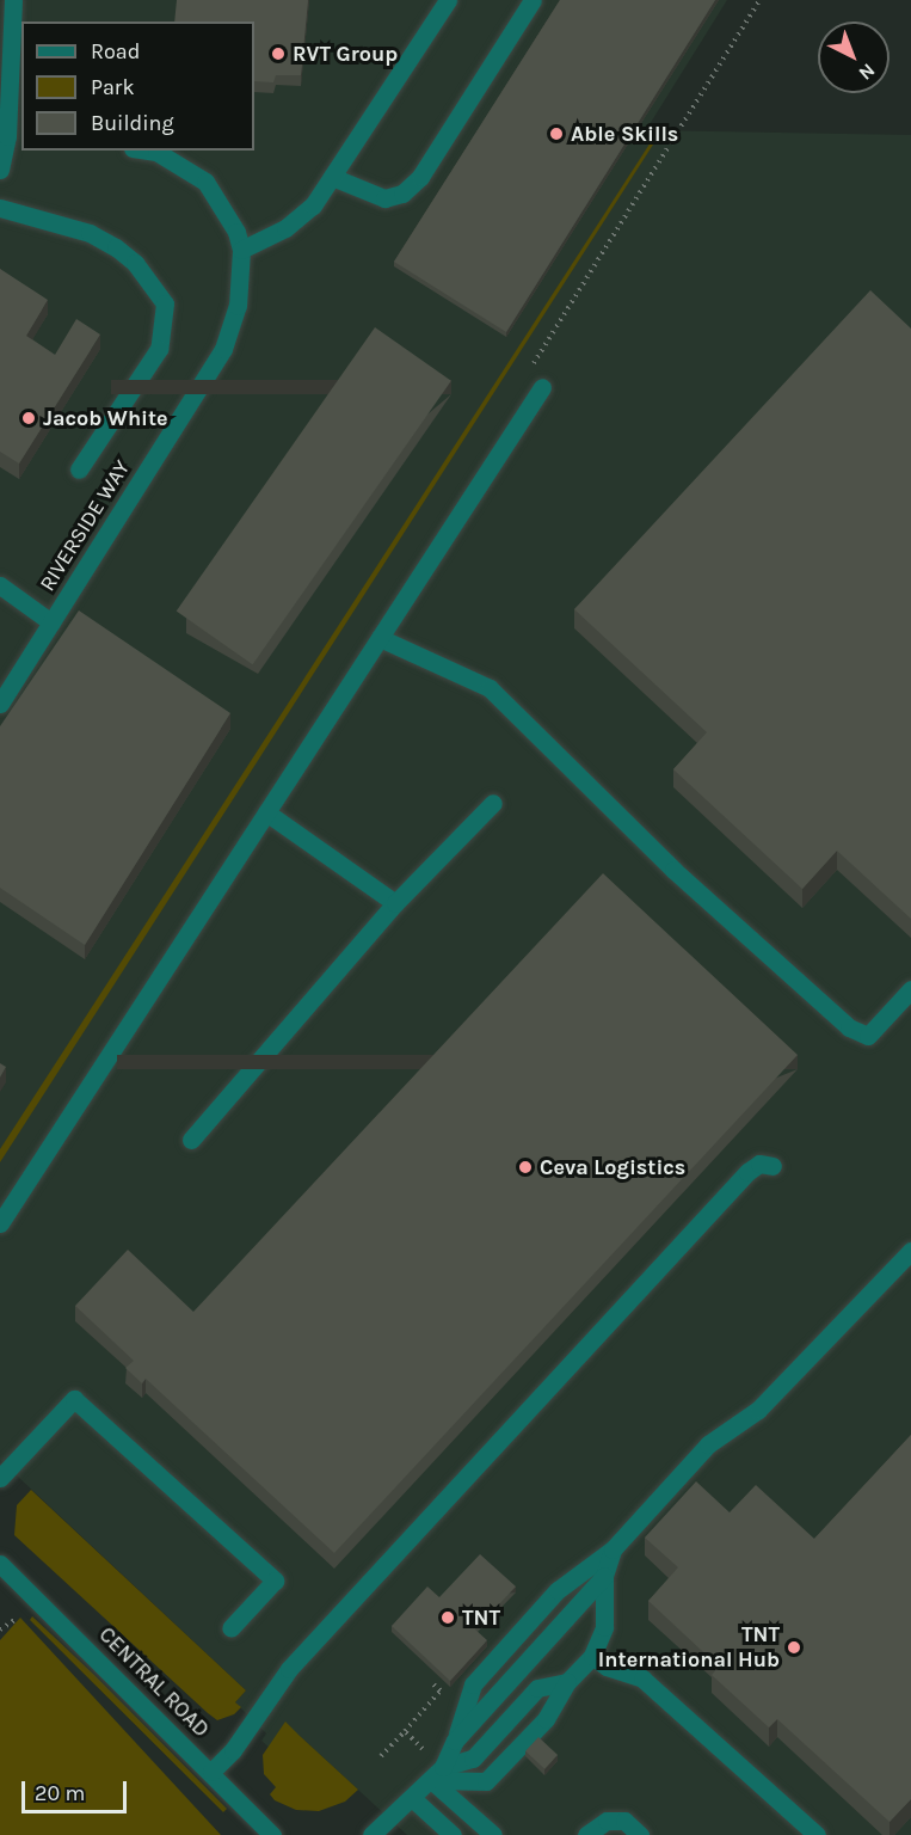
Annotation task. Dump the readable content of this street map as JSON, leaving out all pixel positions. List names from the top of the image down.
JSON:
{
  "streets": {
    "street": ["RIVERSIDE WAY", "CENTRAL ROAD"]
  },
  "places": [
    "RVT Group",
    "Able Skills",
    "Jacob White",
    "Ceva Logistics",
    "TNT",
    "TNT International Hub"
  ],
  "legend": ["Road", "Park", "Building"],
  "scale_bar": "20 m",
  "north": "bottom right"
}
